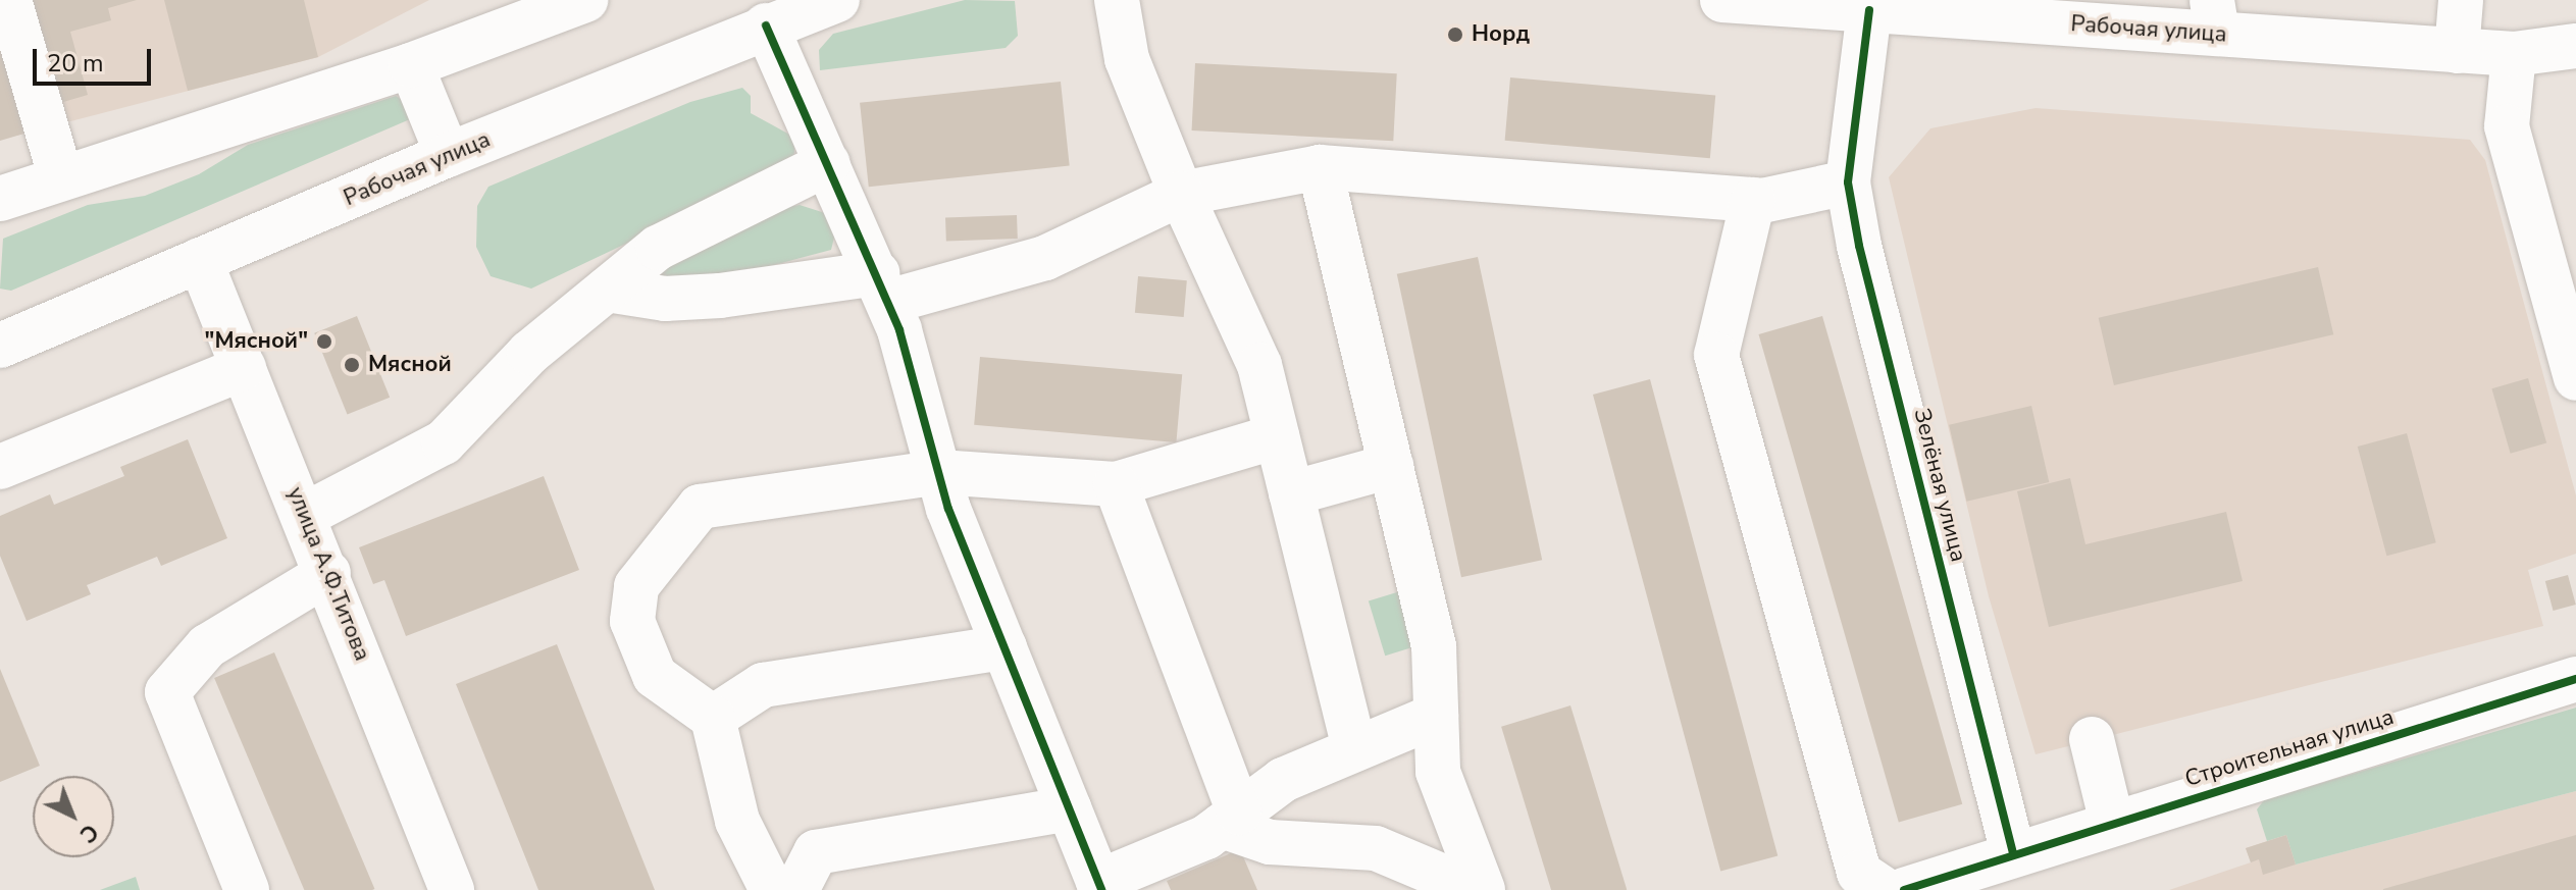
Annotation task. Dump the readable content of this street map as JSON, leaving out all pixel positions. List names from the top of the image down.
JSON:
{
  "streets": {
    "street": [
      "Рабочая улица",
      "Зелёная улица",
      "улица А.Ф.Титова",
      "Строительная улица"
    ]
  },
  "crossings": [
    ["Рабочая улица", "Зелёная улица"],
    ["Рабочая улица", "улица А.Ф.Титова"],
    ["Зелёная улица", "Строительная улица"]
  ],
  "places": ["Норд", "\"Мясной\"", "Мясной"],
  "scale_bar": "20 m",
  "north": "bottom right"
}
